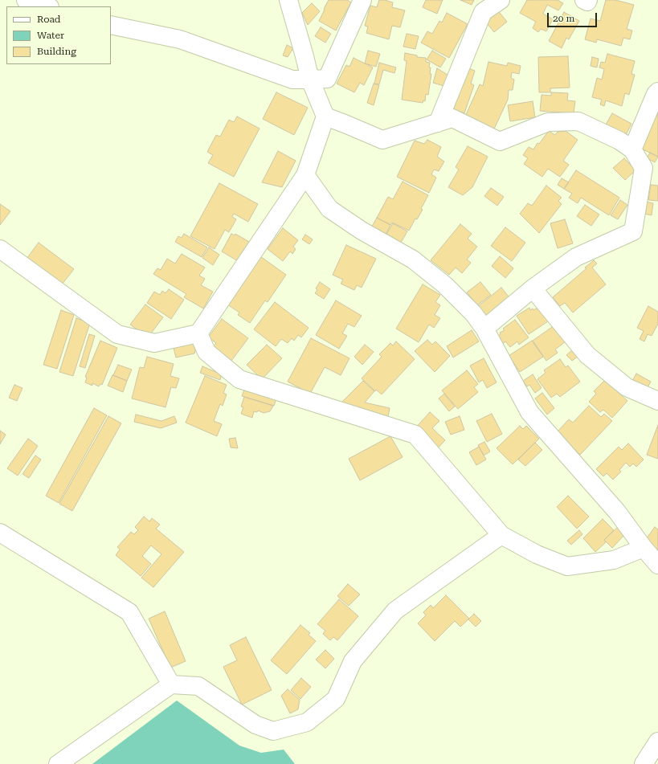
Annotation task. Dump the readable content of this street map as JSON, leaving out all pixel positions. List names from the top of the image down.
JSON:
{
  "legend": ["Road", "Water", "Building"],
  "scale_bar": "20 m"
}
